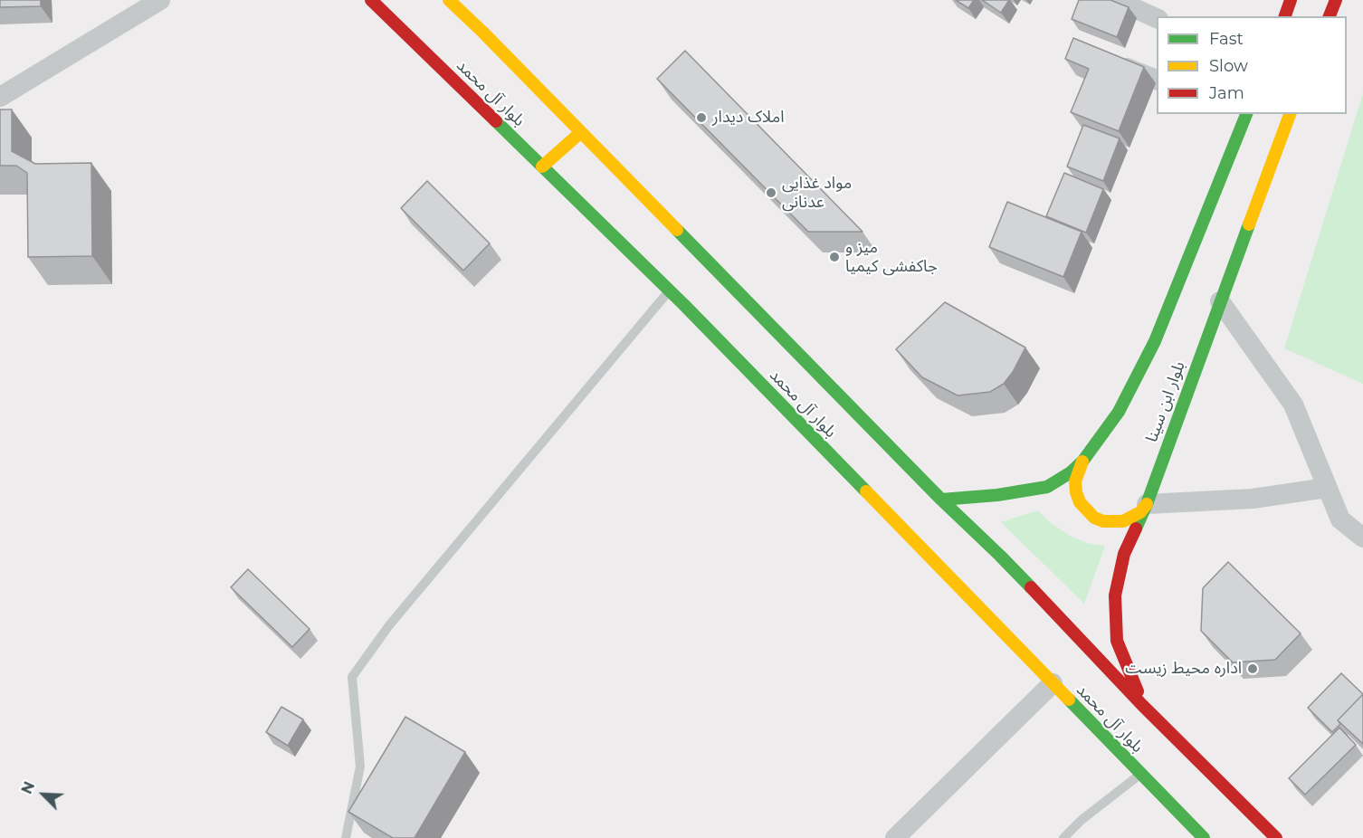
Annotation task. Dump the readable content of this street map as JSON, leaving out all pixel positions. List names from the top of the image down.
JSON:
{
  "streets": {
    "main road": ["بلوار آل محمد", "بلوار ابن سینا"]
  },
  "crossings": [
    ["بلوار آل محمد", "بلوار ابن سینا"]
  ],
  "places": [
    "املاک دیدار",
    "مواد غذایی عدنانی",
    "میز و جاکفشی کیمیا",
    "اداره محیط زیست"
  ],
  "legend": ["Fast", "Slow", "Jam"],
  "north": "top left"
}
